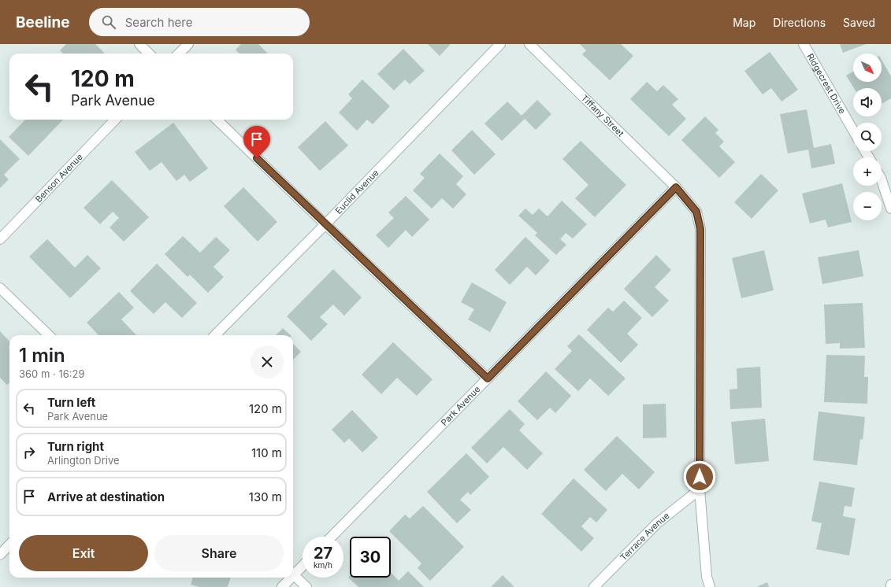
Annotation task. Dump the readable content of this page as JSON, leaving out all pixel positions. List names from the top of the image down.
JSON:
{
  "streets": {
    "street": [
      "Ridgecrest Drive",
      "Tiffany Street",
      "Benson Avenue",
      "Euclid Avenue",
      "Park Avenue",
      "Terrace Avenue"
    ]
  },
  "crossings": [
    ["Tiffany Street", "Park Avenue"],
    ["Tiffany Street", "Terrace Avenue"]
  ],
  "north": "bottom right",
  "page": {
    "header": "Beeline",
    "search": "Search here",
    "nav": ["Map", "Directions", "Saved"],
    "map_buttons": ["+", "−"],
    "turn": ["120 m", "Park Avenue"],
    "heading": ["1 min", "360 m · 16:29"],
    "list": [
      {
        "name": "Turn left",
        "note": "Park Avenue",
        "value": "120 m"
      },
      {
        "name": "Turn right",
        "note": "Arlington Drive",
        "value": "110 m"
      },
      {
        "name": "Arrive at destination",
        "value": "130 m"
      }
    ],
    "buttons": ["Exit", "Share"],
    "speed": "27 km/h",
    "limit": "30"
  }
}
